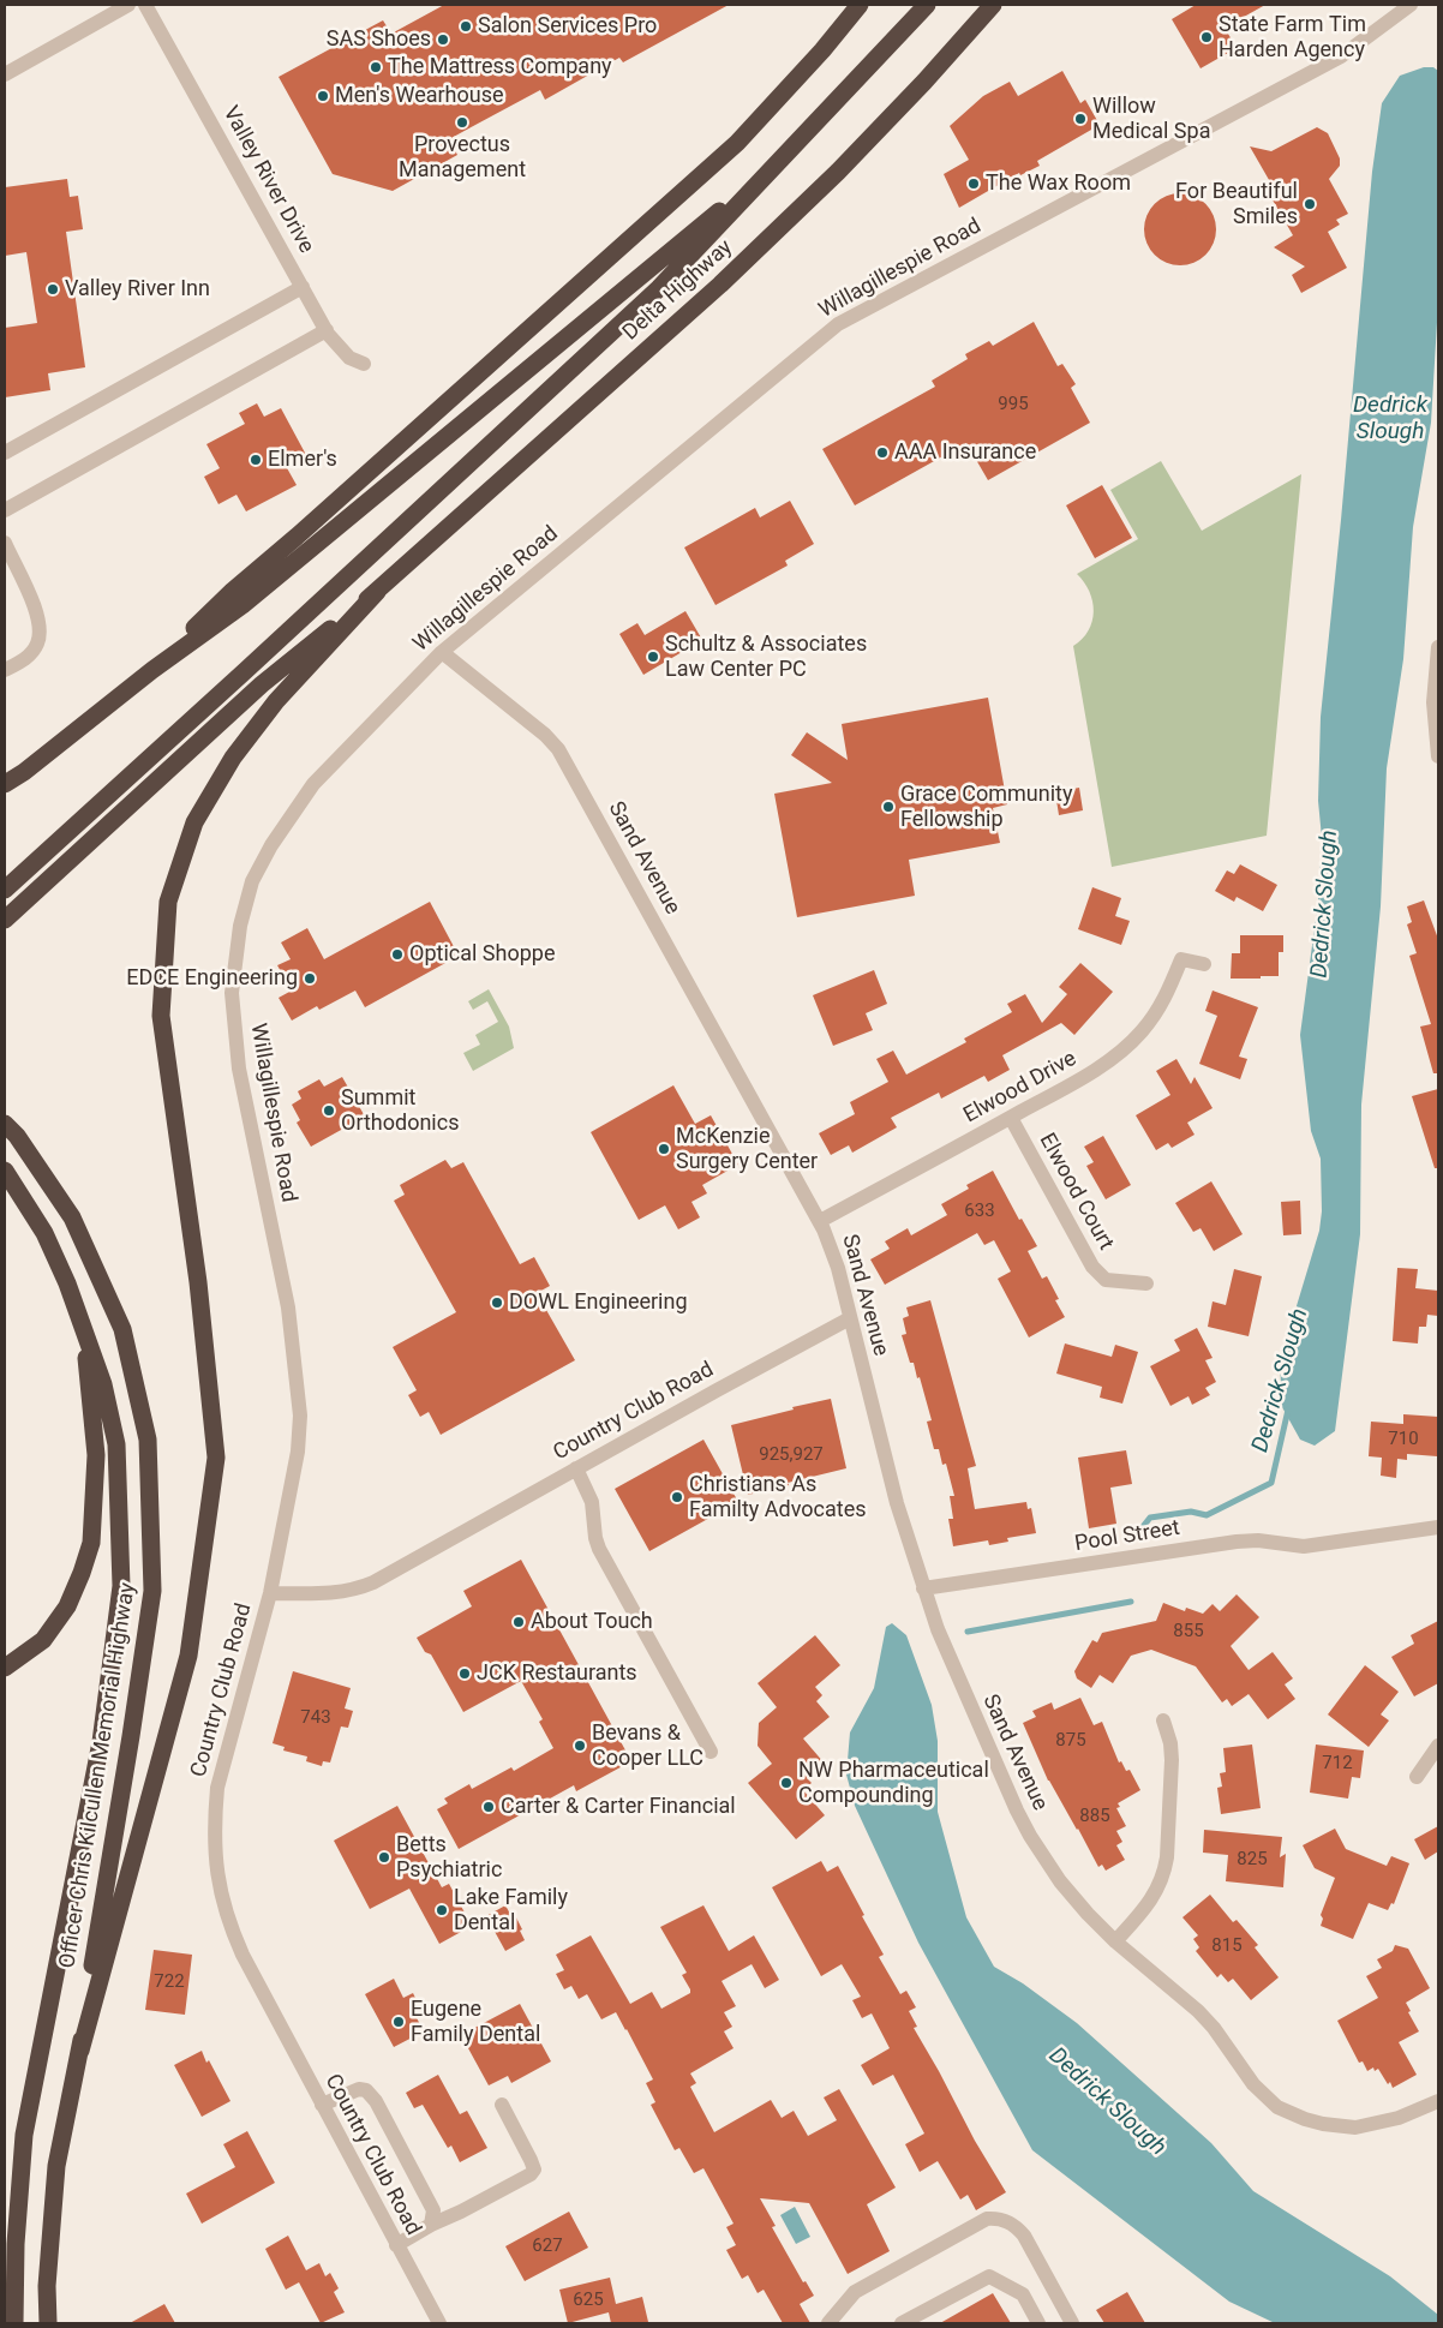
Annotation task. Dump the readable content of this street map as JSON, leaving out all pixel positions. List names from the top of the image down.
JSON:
{
  "streets": {
    "highway": ["Delta Highway", "Officer Chris Kilcullen Memorial Highway"],
    "street": [
      "Valley River Drive",
      "Willagillespie Road",
      "Sand Avenue",
      "Elwood Drive",
      "Elwood Court",
      "Country Club Road",
      "Pool Street"
    ]
  },
  "crossings": [
    ["Willagillespie Road", "Sand Avenue"],
    ["Willagillespie Road", "Country Club Road"],
    ["Sand Avenue", "Elwood Drive"],
    ["Sand Avenue", "Country Club Road"],
    ["Sand Avenue", "Pool Street"],
    ["Elwood Drive", "Elwood Court"]
  ],
  "water": ["Dedrick Slough"],
  "places": [
    "Salon Services Pro",
    "State Farm Tim Harden Agency",
    "SAS Shoes",
    "The Mattress Company",
    "Men's Wearhouse",
    "Willow Medical Spa",
    "Provectus Management",
    "The Wax Room",
    "For Beautiful Smiles",
    "Valley River Inn",
    "AAA Insurance",
    "Elmer's",
    "Schultz & Associates Law Center PC",
    "Grace Community Fellowship",
    "Optical Shoppe",
    "EDCE Engineering",
    "Summit Orthodonics",
    "McKenzie Surgery Center",
    "DOWL Engineering",
    "Christians As Familty Advocates",
    "About Touch",
    "JCK Restaurants",
    "Bevans & Cooper LLC",
    "NW Pharmaceutical Compounding",
    "Carter & Carter Financial",
    "Betts Psychiatric",
    "Lake Family Dental",
    "Eugene Family Dental"
  ],
  "house_numbers": [
    "995",
    "633",
    "710",
    "925,927",
    "855",
    "743",
    "875",
    "712",
    "885",
    "825",
    "815",
    "722",
    "627",
    "625"
  ]
}
